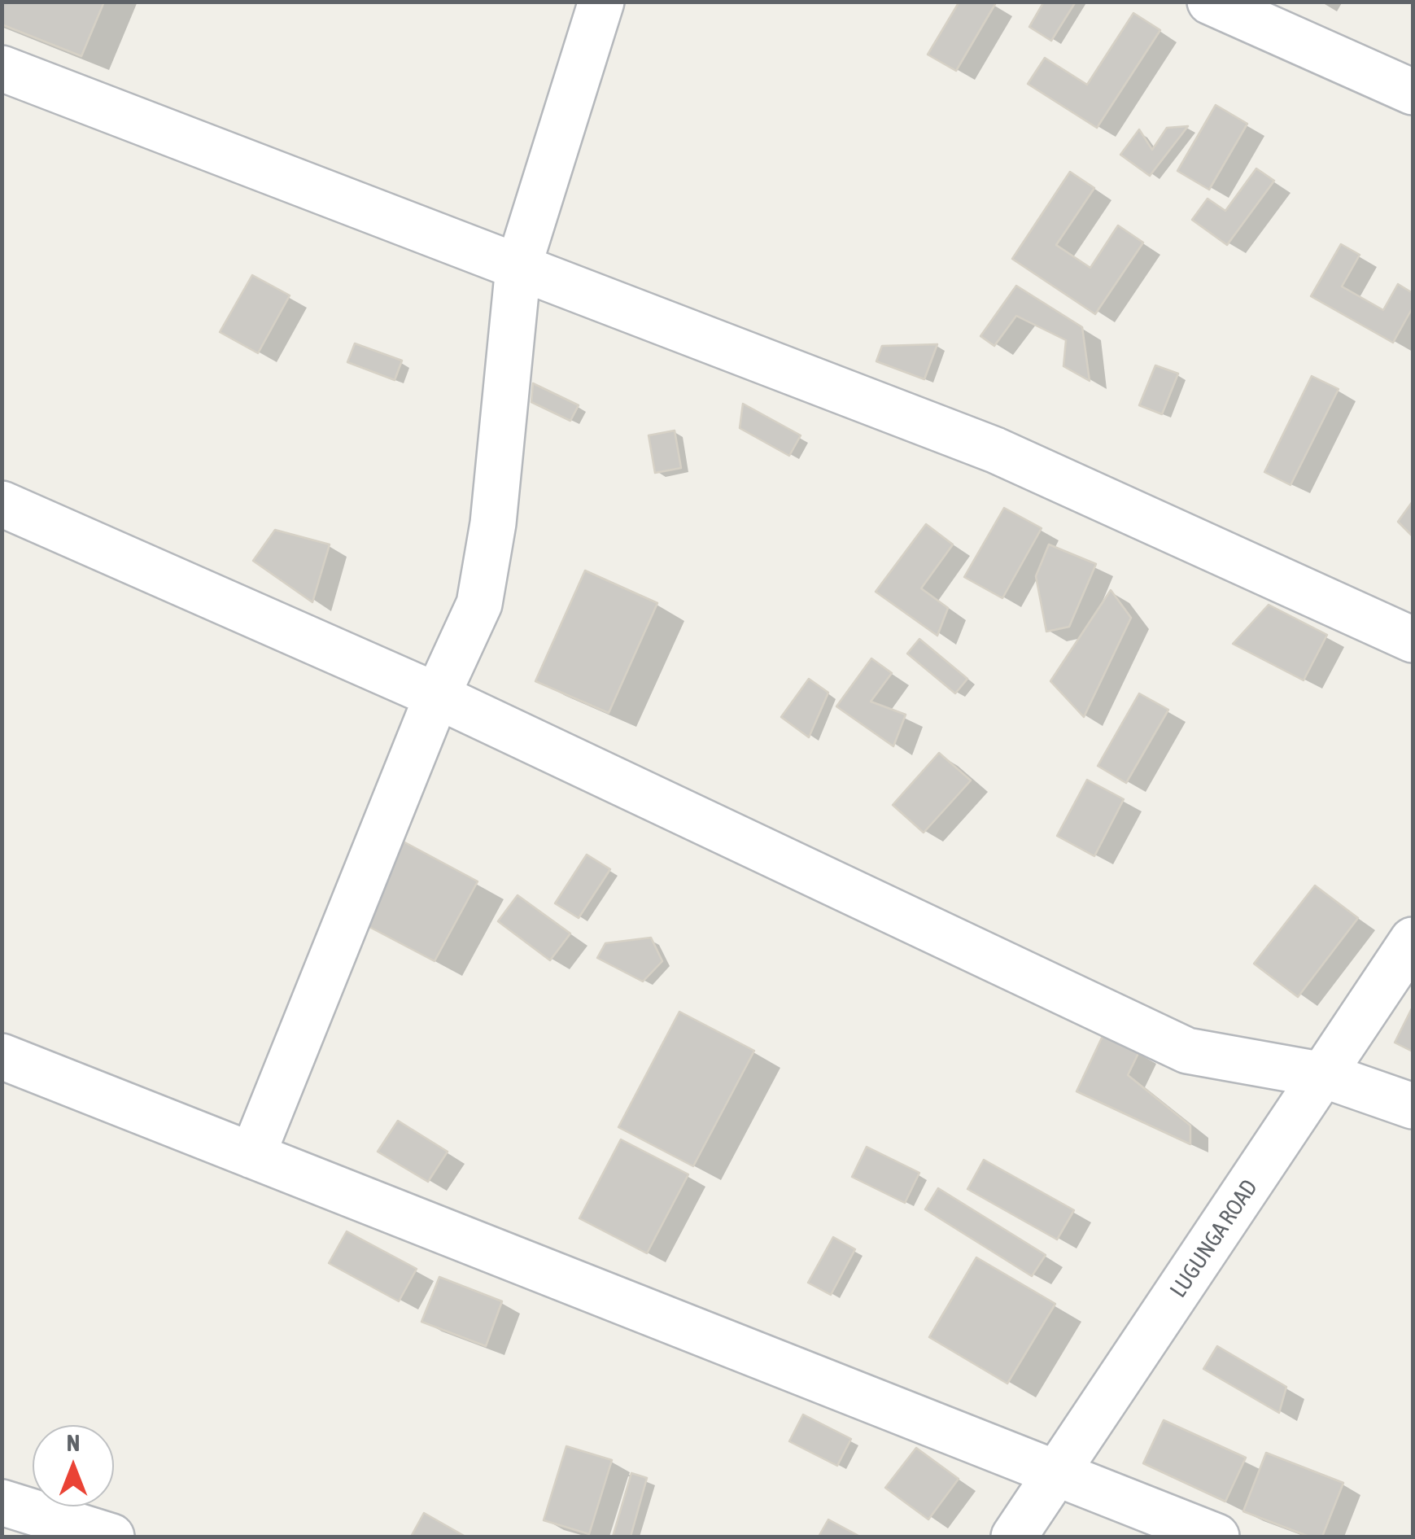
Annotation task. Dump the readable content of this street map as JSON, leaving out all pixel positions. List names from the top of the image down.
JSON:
{
  "streets": {
    "street": ["LUGUNGA ROAD"]
  },
  "north": "top"
}
